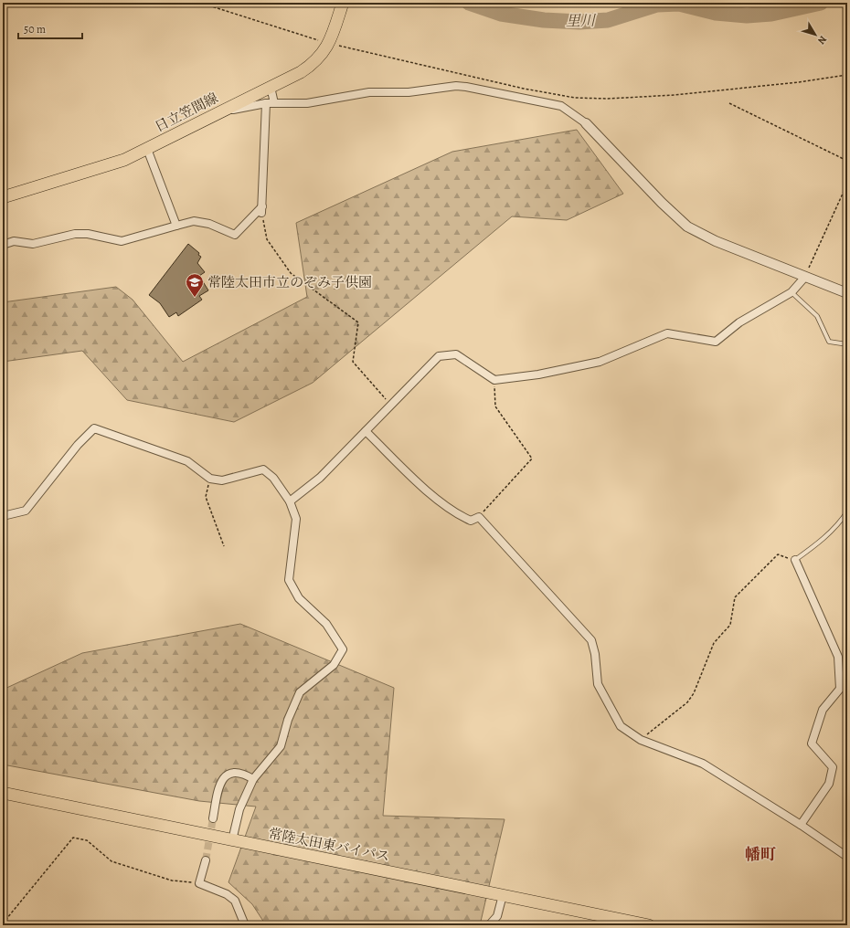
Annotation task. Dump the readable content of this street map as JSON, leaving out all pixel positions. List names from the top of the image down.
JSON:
{
  "streets": {
    "main road": ["日立笠間線", "常陸太田東バイパス"]
  },
  "districts": ["幡町"],
  "water": ["里川"],
  "places": {
    "school or university": ["常陸太田市立のぞみ子供園"]
  },
  "scale_bar": "50 m",
  "north": "bottom right"
}
